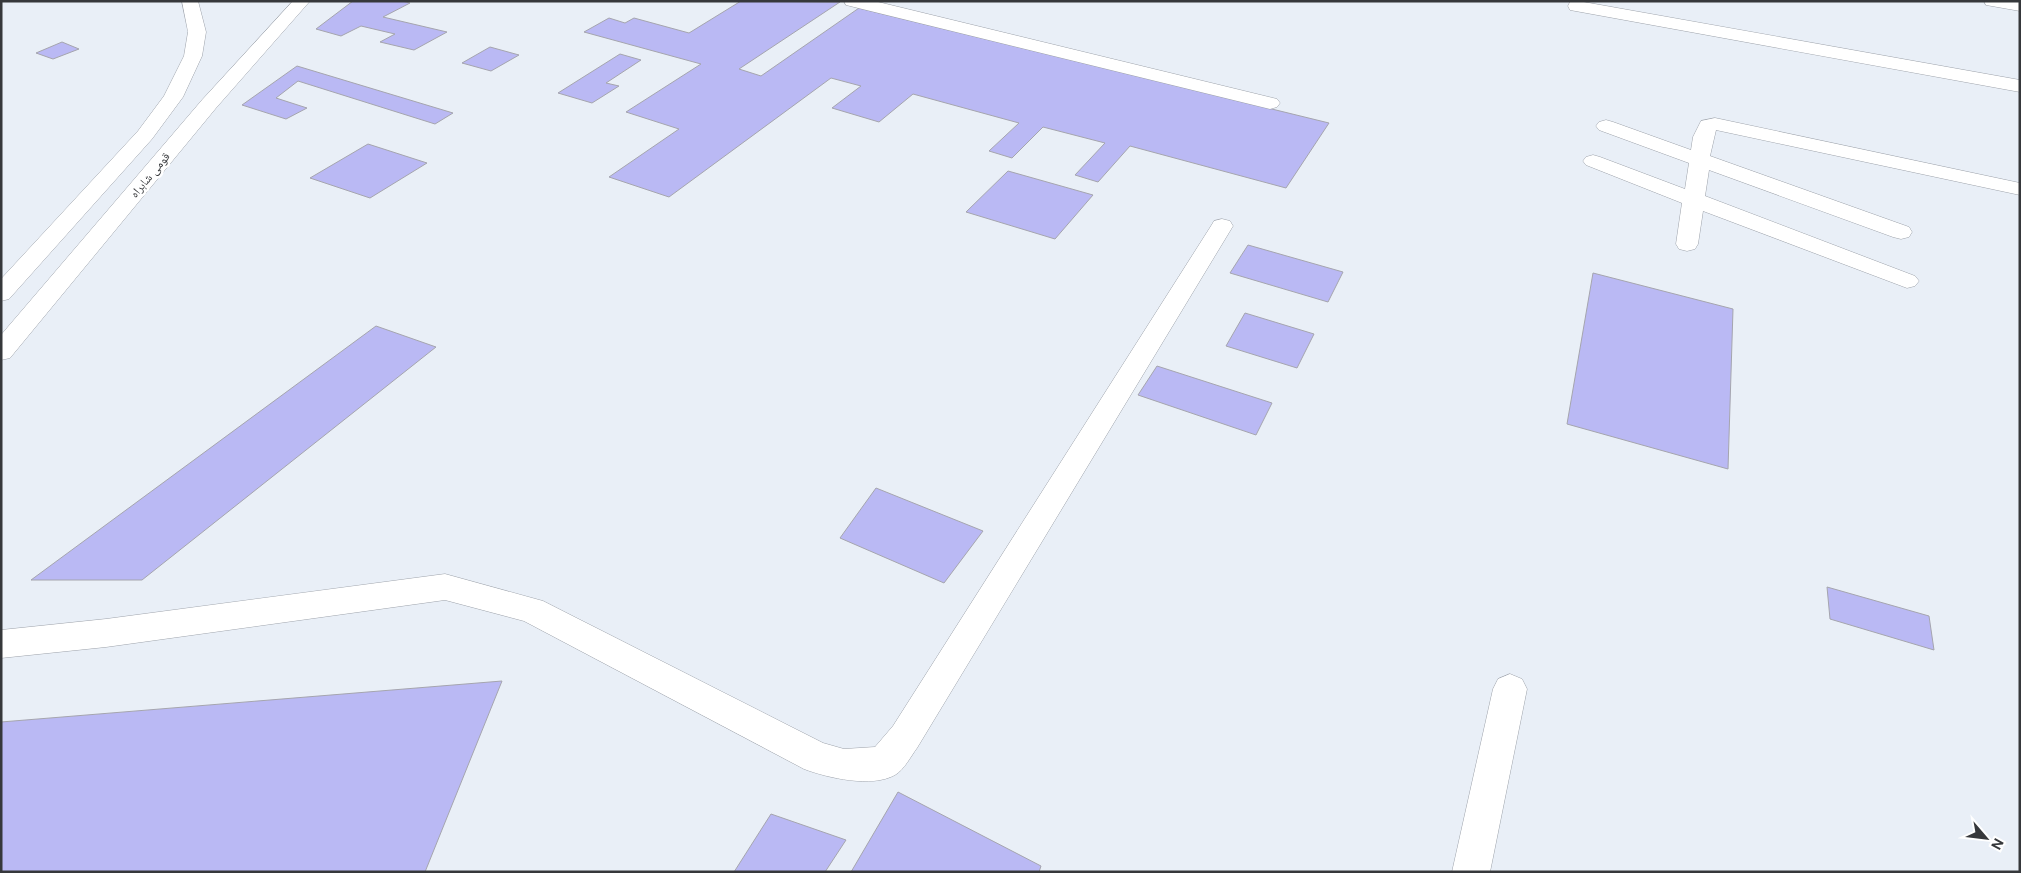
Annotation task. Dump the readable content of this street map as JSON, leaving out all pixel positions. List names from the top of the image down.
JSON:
{
  "streets": {
    "main road": ["قومی شاہراہ"]
  },
  "north": "bottom right"
}
